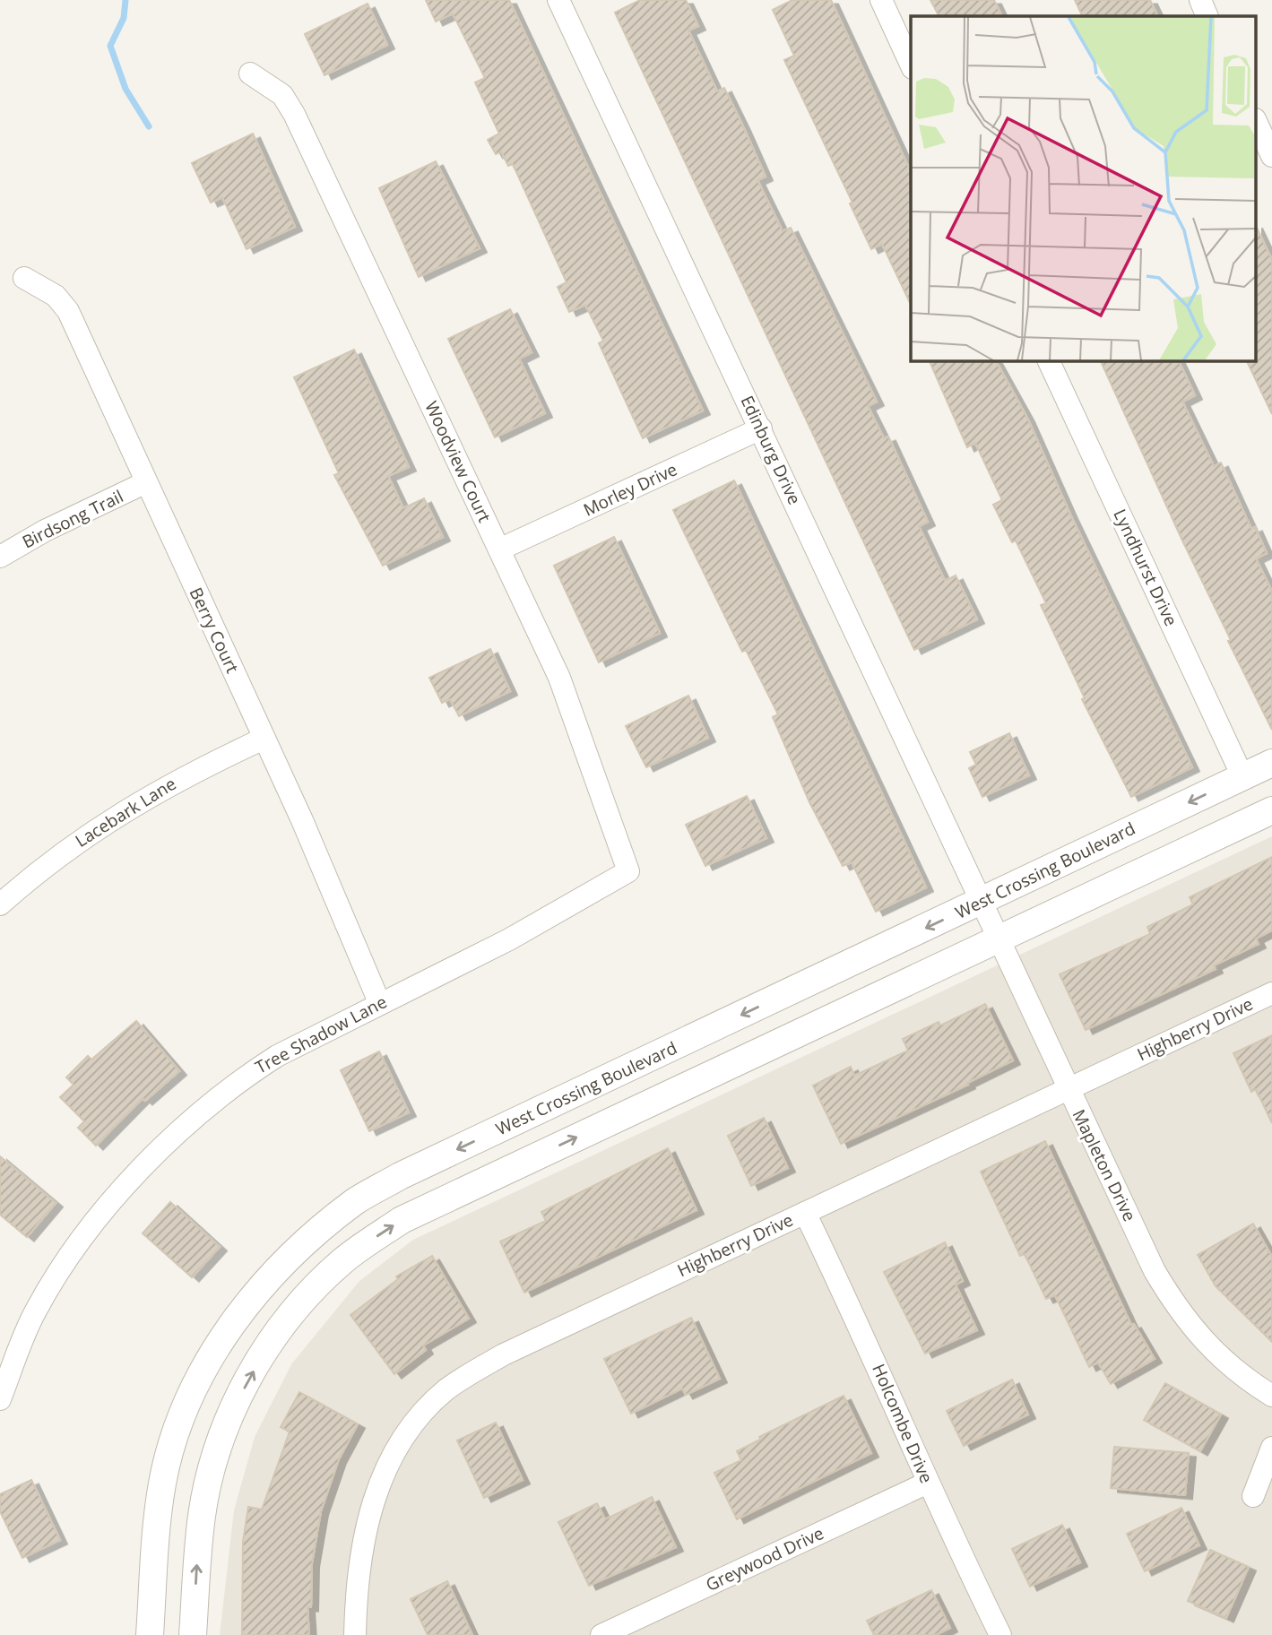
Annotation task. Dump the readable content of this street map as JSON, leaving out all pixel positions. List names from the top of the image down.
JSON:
{
  "streets": {
    "street": [
      "Edinburg Drive",
      "Woodview Court",
      "Morley Drive",
      "Birdsong Trail",
      "Lyndhurst Drive",
      "Berry Court",
      "Lacebark Lane",
      "West Crossing Boulevard",
      "Highberry Drive",
      "Tree Shadow Lane",
      "Mapleton Drive",
      "Holcombe Drive",
      "Greywood Drive"
    ]
  },
  "crossings": [
    ["Edinburg Drive", "Morley Drive"],
    ["Edinburg Drive", "West Crossing Boulevard"],
    ["Edinburg Drive", "Mapleton Drive"],
    ["Woodview Court", "Morley Drive"],
    ["Woodview Court", "Tree Shadow Lane"],
    ["Birdsong Trail", "Berry Court"],
    ["Lyndhurst Drive", "West Crossing Boulevard"],
    ["Berry Court", "Lacebark Lane"],
    ["Berry Court", "Tree Shadow Lane"],
    ["West Crossing Boulevard", "Mapleton Drive"],
    ["Highberry Drive", "Mapleton Drive"],
    ["Highberry Drive", "Holcombe Drive"],
    ["Holcombe Drive", "Greywood Drive"]
  ]
}
